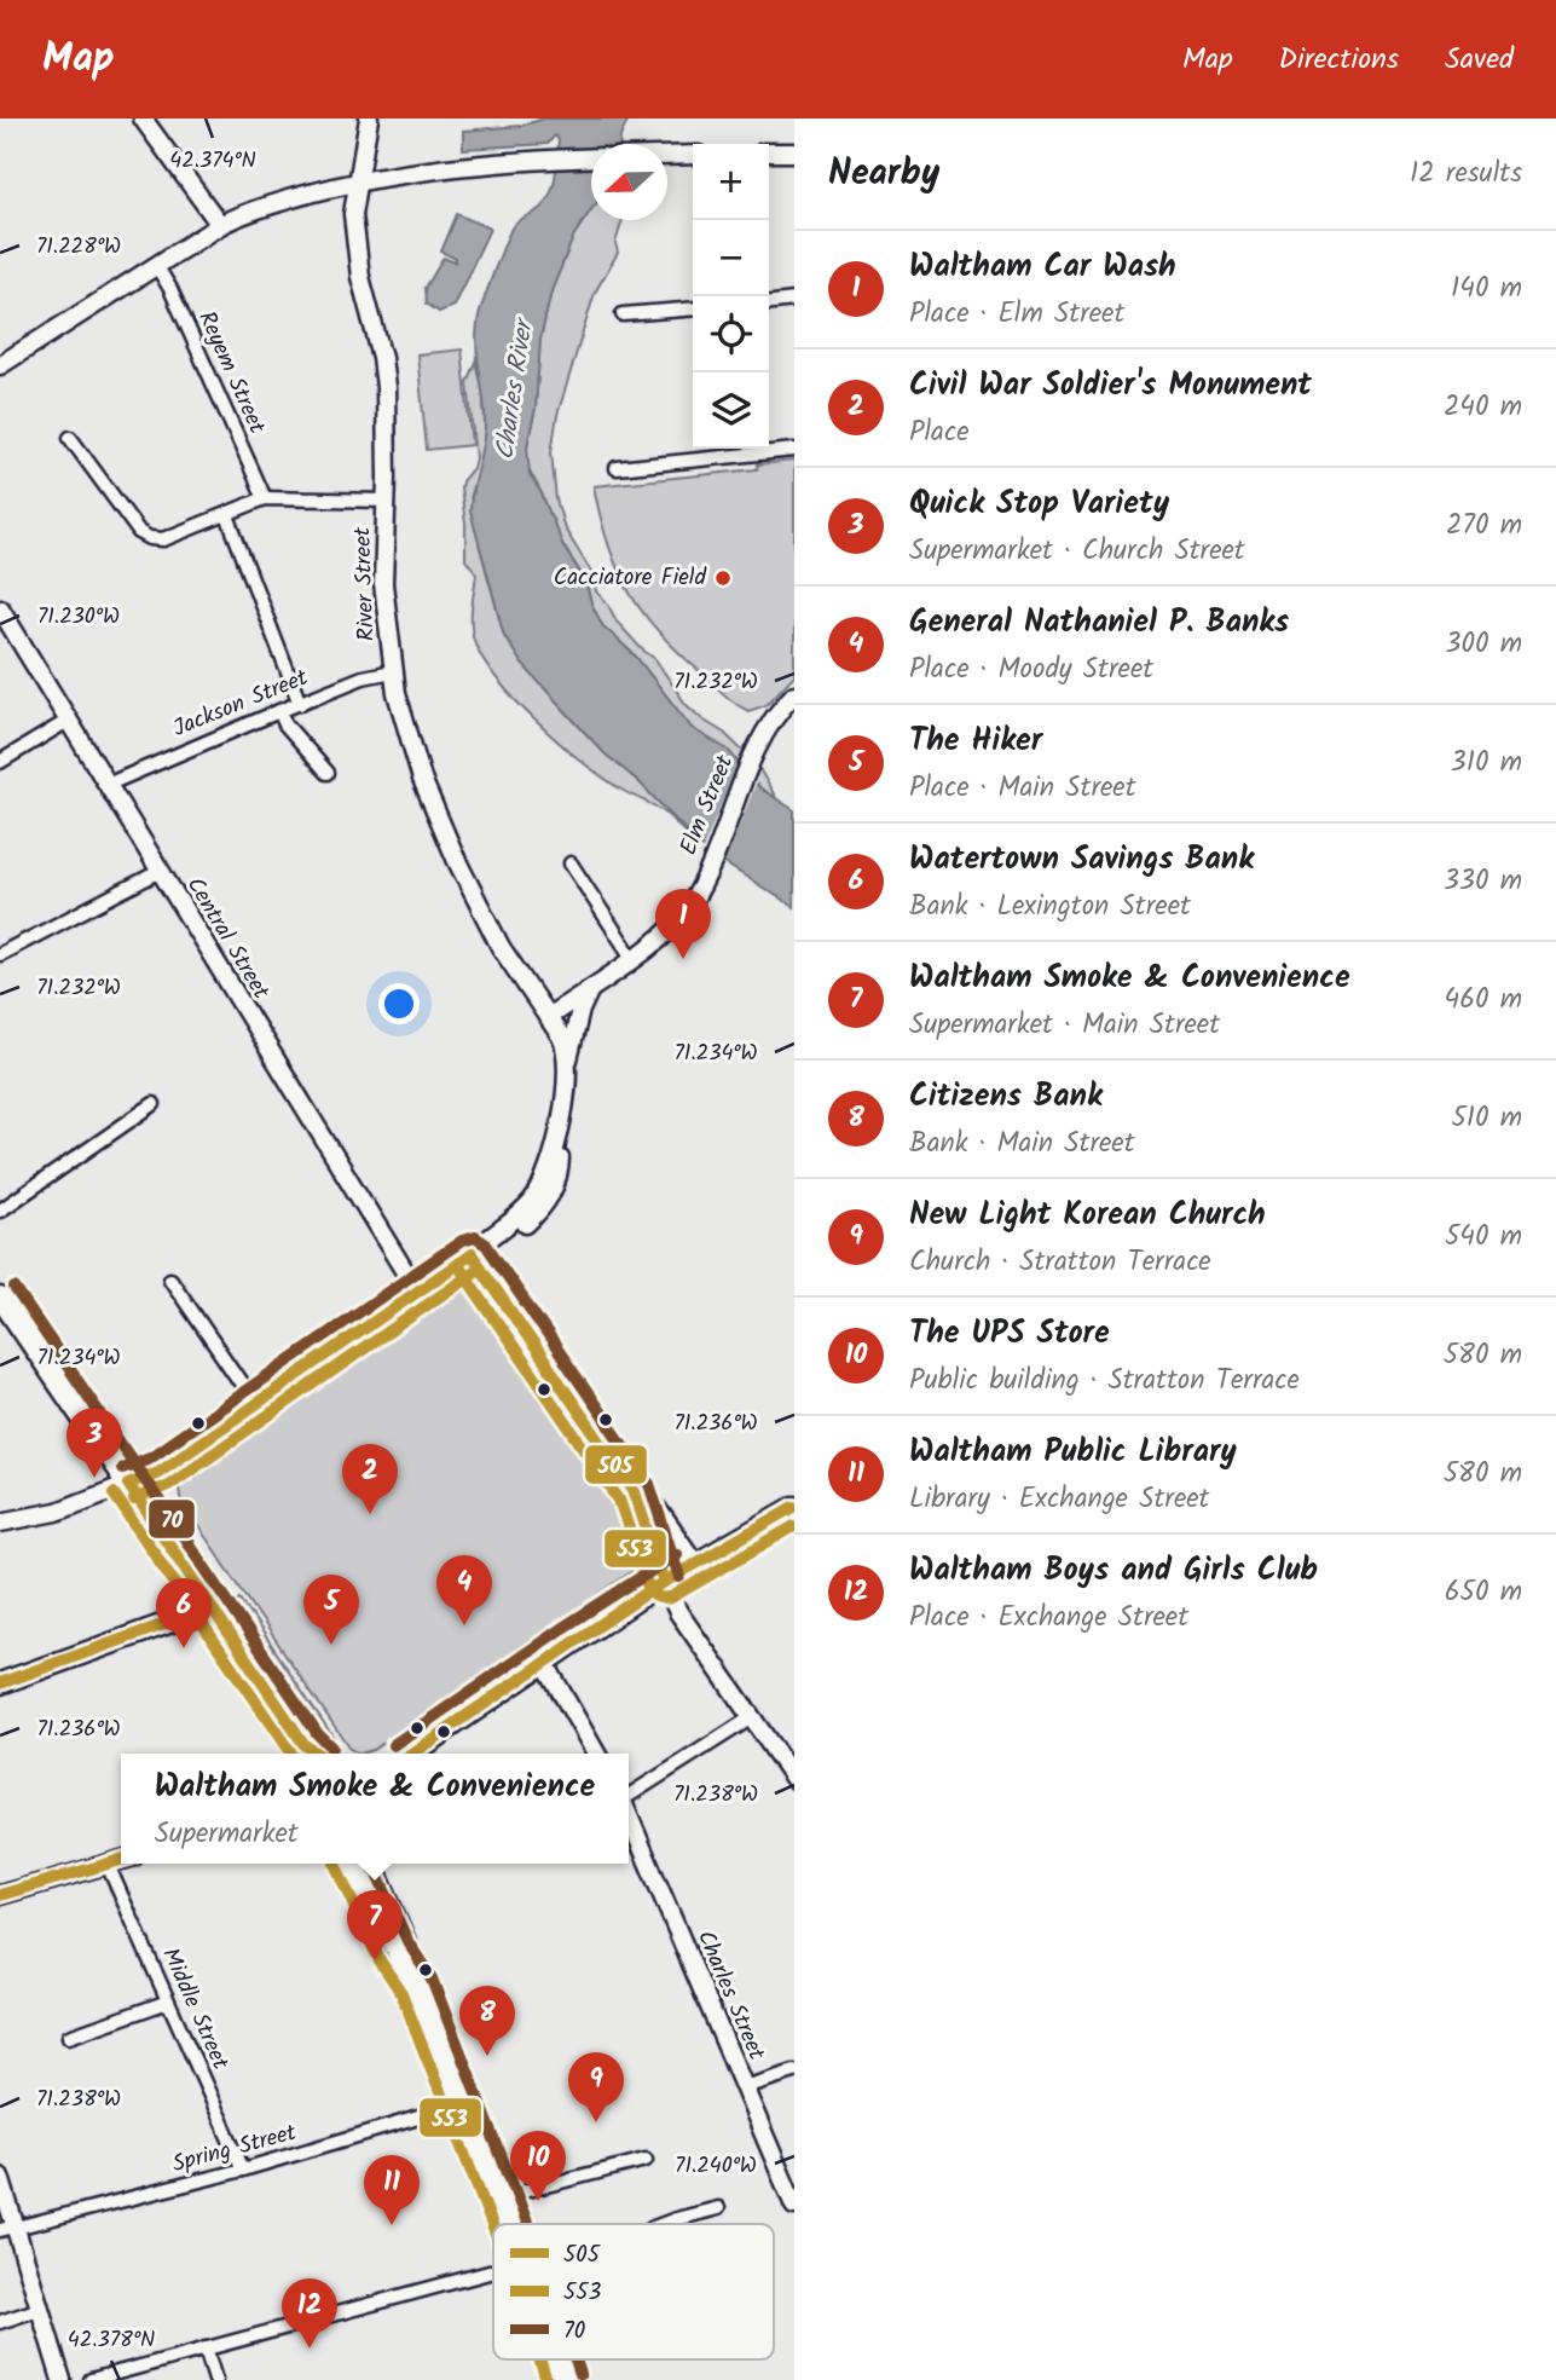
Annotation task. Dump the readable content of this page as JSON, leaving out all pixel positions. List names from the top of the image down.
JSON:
{
  "streets": {
    "street": [
      "Reyem Street",
      "River Street",
      "Jackson Street",
      "Elm Street",
      "Central Street",
      "Charles Street",
      "Middle Street",
      "Spring Street"
    ]
  },
  "crossings": [
    ["River Street", "Jackson Street"],
    ["River Street", "Elm Street"],
    ["Jackson Street", "Central Street"],
    ["Middle Street", "Spring Street"]
  ],
  "water": ["Charles River"],
  "places": ["Cacciatore Field"],
  "lines": ["transit line 70", "transit line 505", "transit line 553"],
  "legend": ["505", "553", "70"],
  "north": "left",
  "page": {
    "header": "Map",
    "nav": ["Map", "Directions", "Saved"],
    "heading": ["Nearby", "12 results"],
    "map_buttons": ["+", "−"],
    "list": [
      {
        "mark": "1",
        "name": "Waltham Car Wash",
        "note": "Place · Elm Street",
        "value": "140 m"
      },
      {
        "mark": "2",
        "name": "Civil War Soldier's Monument",
        "note": "Place",
        "value": "240 m"
      },
      {
        "mark": "3",
        "name": "Quick Stop Variety",
        "note": "Supermarket · Church Street",
        "value": "270 m"
      },
      {
        "mark": "4",
        "name": "General Nathaniel P. Banks",
        "note": "Place · Moody Street",
        "value": "300 m"
      },
      {
        "mark": "5",
        "name": "The Hiker",
        "note": "Place · Main Street",
        "value": "310 m"
      },
      {
        "mark": "6",
        "name": "Watertown Savings Bank",
        "note": "Bank · Lexington Street",
        "value": "330 m"
      },
      {
        "mark": "7",
        "name": "Waltham Smoke & Convenience",
        "note": "Supermarket · Main Street",
        "value": "460 m"
      },
      {
        "mark": "8",
        "name": "Citizens Bank",
        "note": "Bank · Main Street",
        "value": "510 m"
      },
      {
        "mark": "9",
        "name": "New Light Korean Church",
        "note": "Church · Stratton Terrace",
        "value": "540 m"
      },
      {
        "mark": "10",
        "name": "The UPS Store",
        "note": "Public building · Stratton Terrace",
        "value": "580 m"
      },
      {
        "mark": "11",
        "name": "Waltham Public Library",
        "note": "Library · Exchange Street",
        "value": "580 m"
      },
      {
        "mark": "12",
        "name": "Waltham Boys and Girls Club",
        "note": "Place · Exchange Street",
        "value": "650 m"
      }
    ],
    "pins": [
      "1",
      "3",
      "2",
      "4",
      "5",
      "6",
      "7",
      "8",
      "9",
      "10",
      "11",
      "12"
    ],
    "popup": ["Waltham Smoke & Convenience", "Supermarket"]
  },
  "coordinates": [
    "42.374°N",
    "71.228°W",
    "71.230°W",
    "71.232°W",
    "71.234°W",
    "71.236°W",
    "71.238°W",
    "71.240°W",
    "42.378°N"
  ]
}
